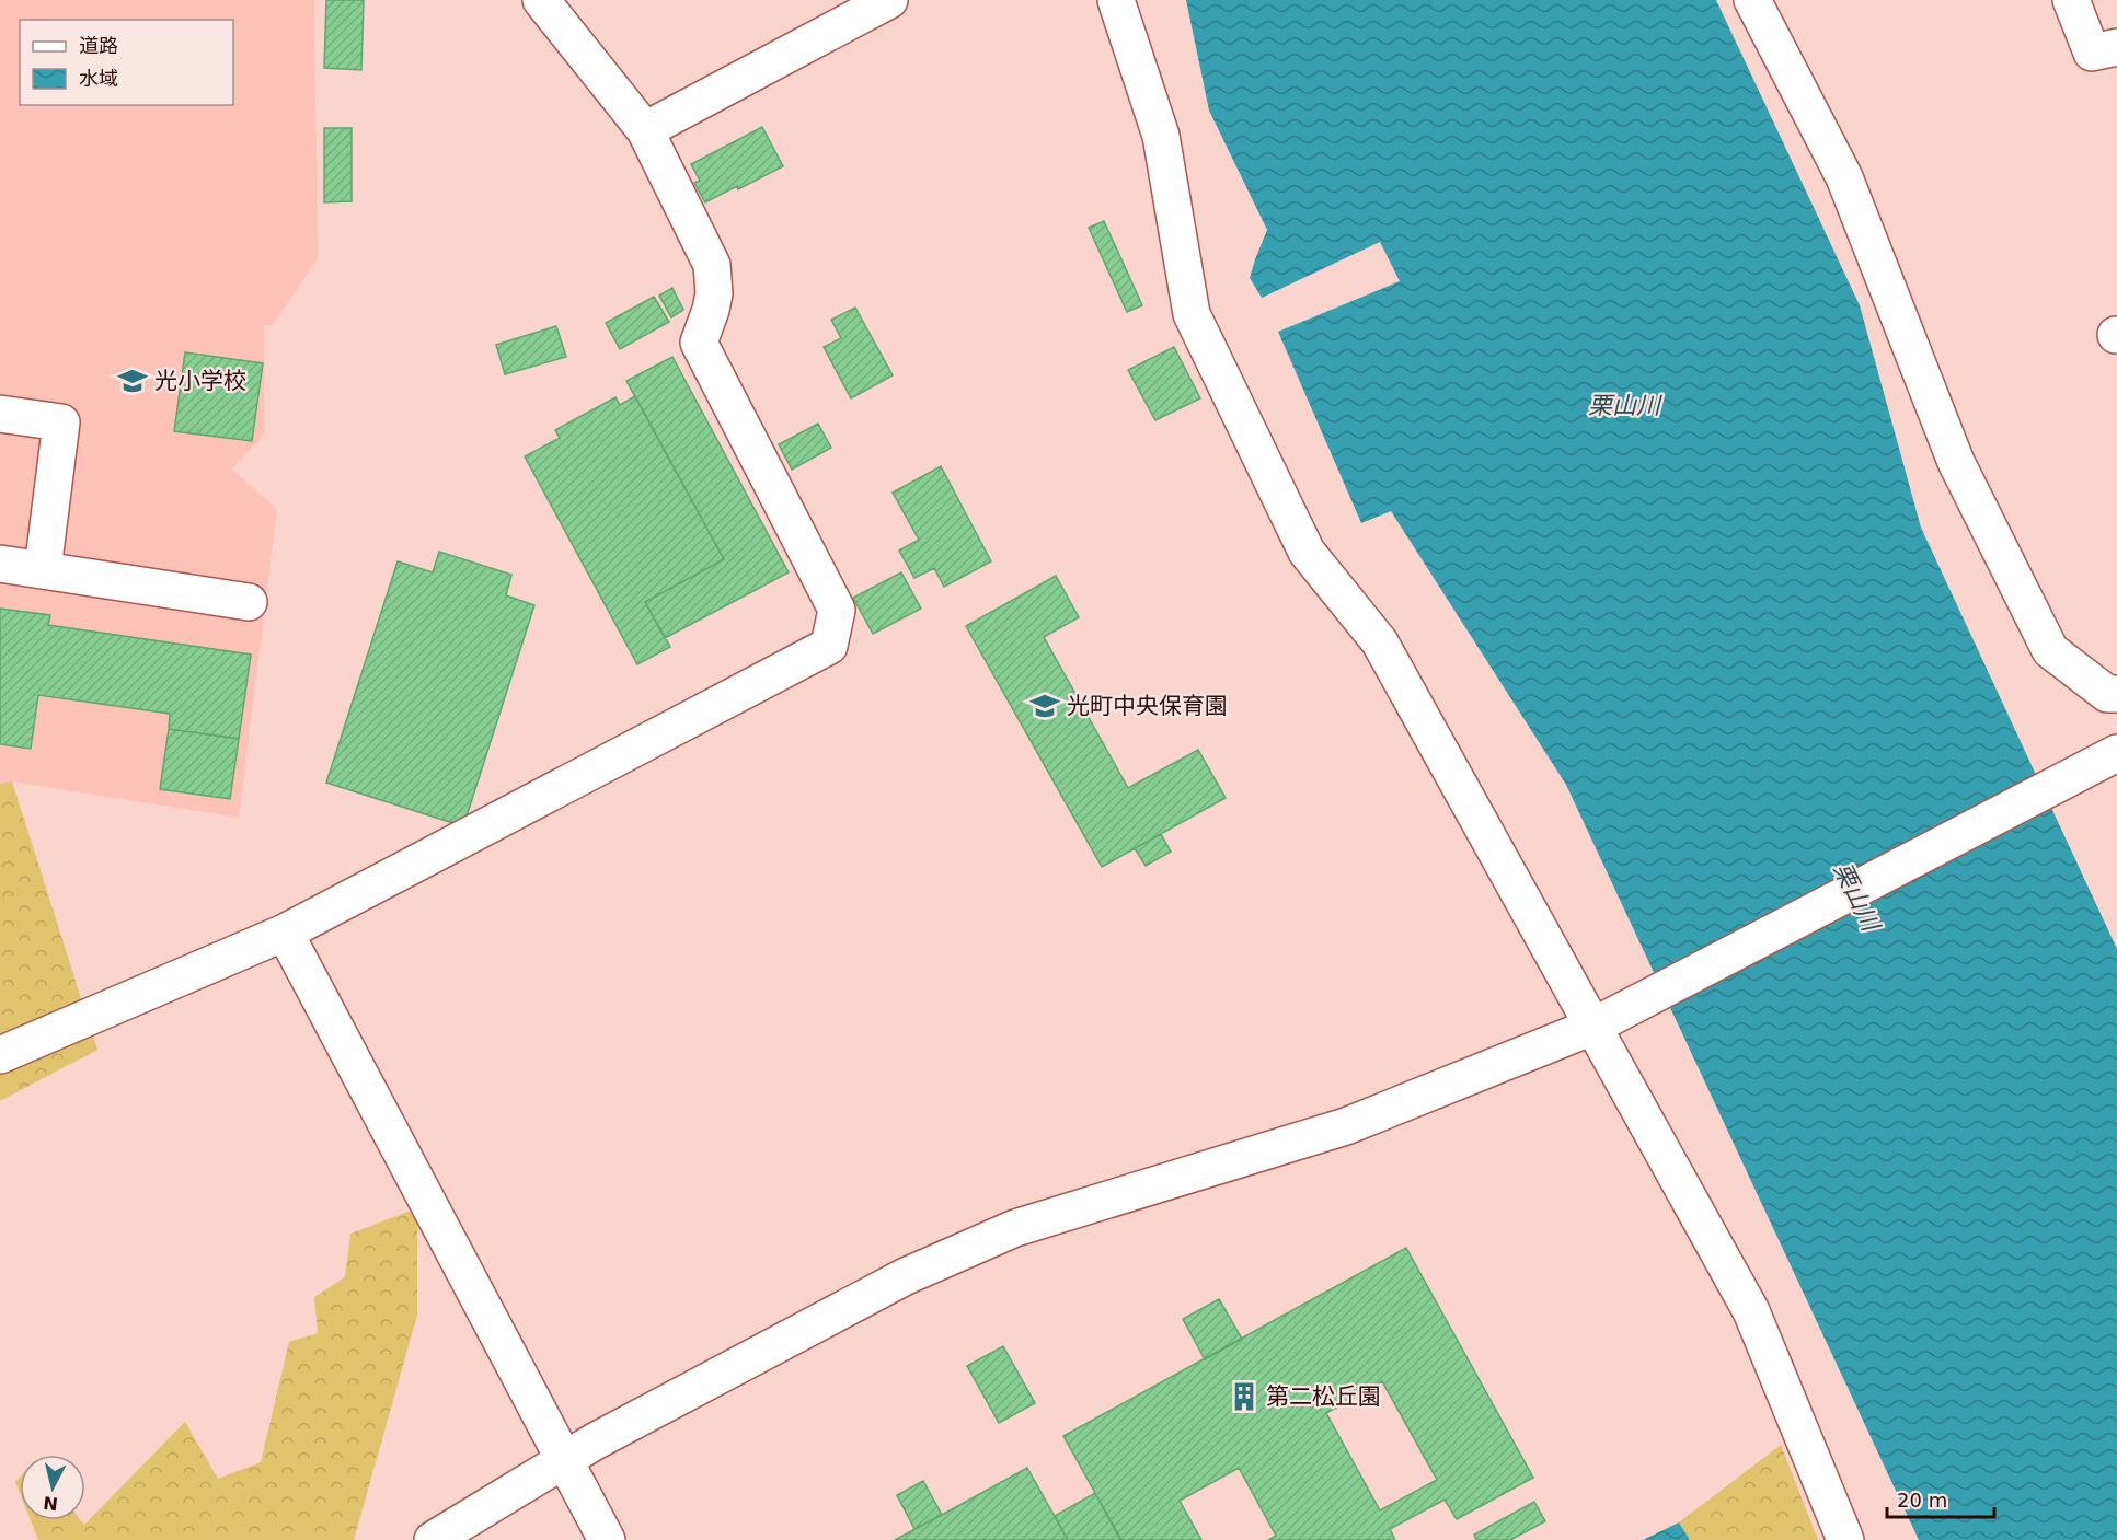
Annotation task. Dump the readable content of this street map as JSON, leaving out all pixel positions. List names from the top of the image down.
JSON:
{
  "water": ["栗山川"],
  "places": {
    "school or university": ["光小学校", "光町中央保育園"],
    "building": ["第二松丘園"]
  },
  "legend": ["道路", "水域"],
  "scale_bar": "20 m",
  "north": "bottom"
}
